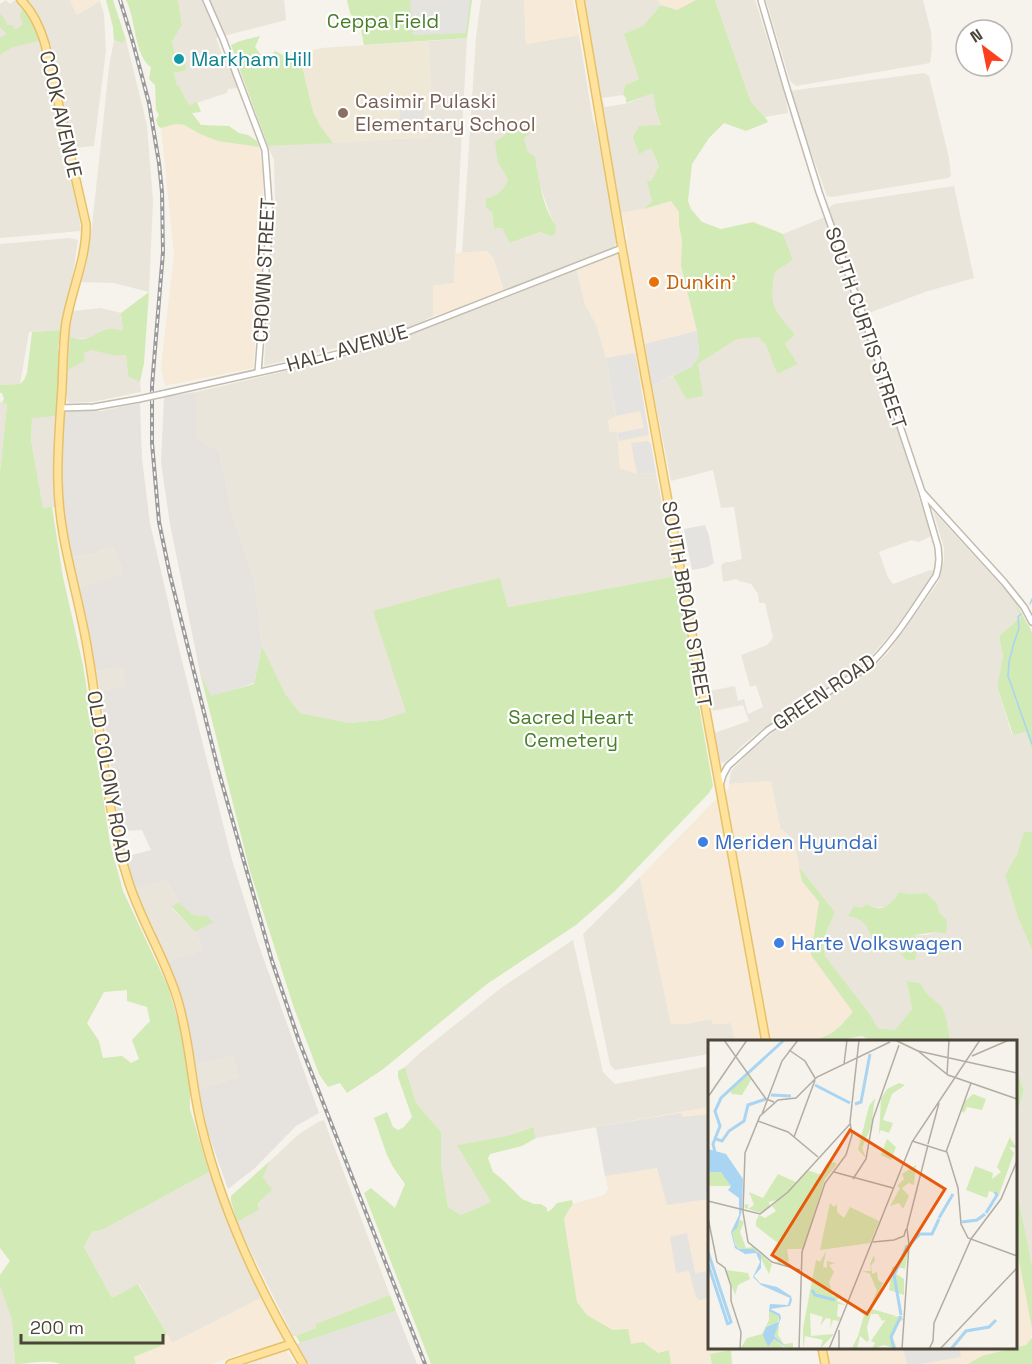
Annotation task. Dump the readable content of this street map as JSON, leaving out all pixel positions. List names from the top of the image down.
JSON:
{
  "streets": {
    "main road": ["COOK AVENUE", "SOUTH BROAD STREET", "OLD COLONY ROAD"],
    "street": [
      "CROWN STREET",
      "SOUTH CURTIS STREET",
      "HALL AVENUE",
      "GREEN ROAD"
    ]
  },
  "crossings": [
    ["COOK AVENUE", "OLD COLONY ROAD"],
    ["CROWN STREET", "HALL AVENUE"],
    ["SOUTH CURTIS STREET", "GREEN ROAD"],
    ["HALL AVENUE", "SOUTH BROAD STREET"],
    ["HALL AVENUE", "OLD COLONY ROAD"],
    ["SOUTH BROAD STREET", "GREEN ROAD"]
  ],
  "parks": ["Ceppa Field", "Sacred Heart Cemetery"],
  "places": [
    "Markham Hill",
    "Casimir Pulaski Elementary School",
    "Dunkin'",
    "Meriden Hyundai",
    "Harte Volkswagen"
  ],
  "scale_bar": "200 m",
  "north": "top left"
}
